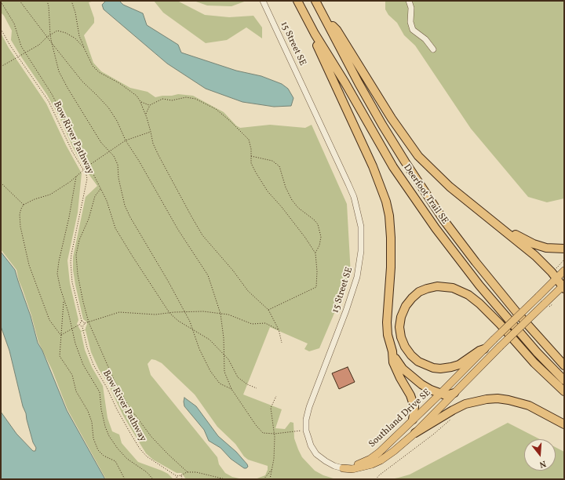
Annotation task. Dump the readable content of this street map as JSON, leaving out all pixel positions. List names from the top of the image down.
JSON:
{
  "streets": {
    "highway": ["Deerfoot Trail SE"],
    "main road": ["Southland Drive SE"],
    "street": ["15 Street SE"],
    "path": ["Bow River Pathway"]
  },
  "crossings": [
    ["15 Street SE", "Southland Drive SE"]
  ],
  "north": "bottom"
}
